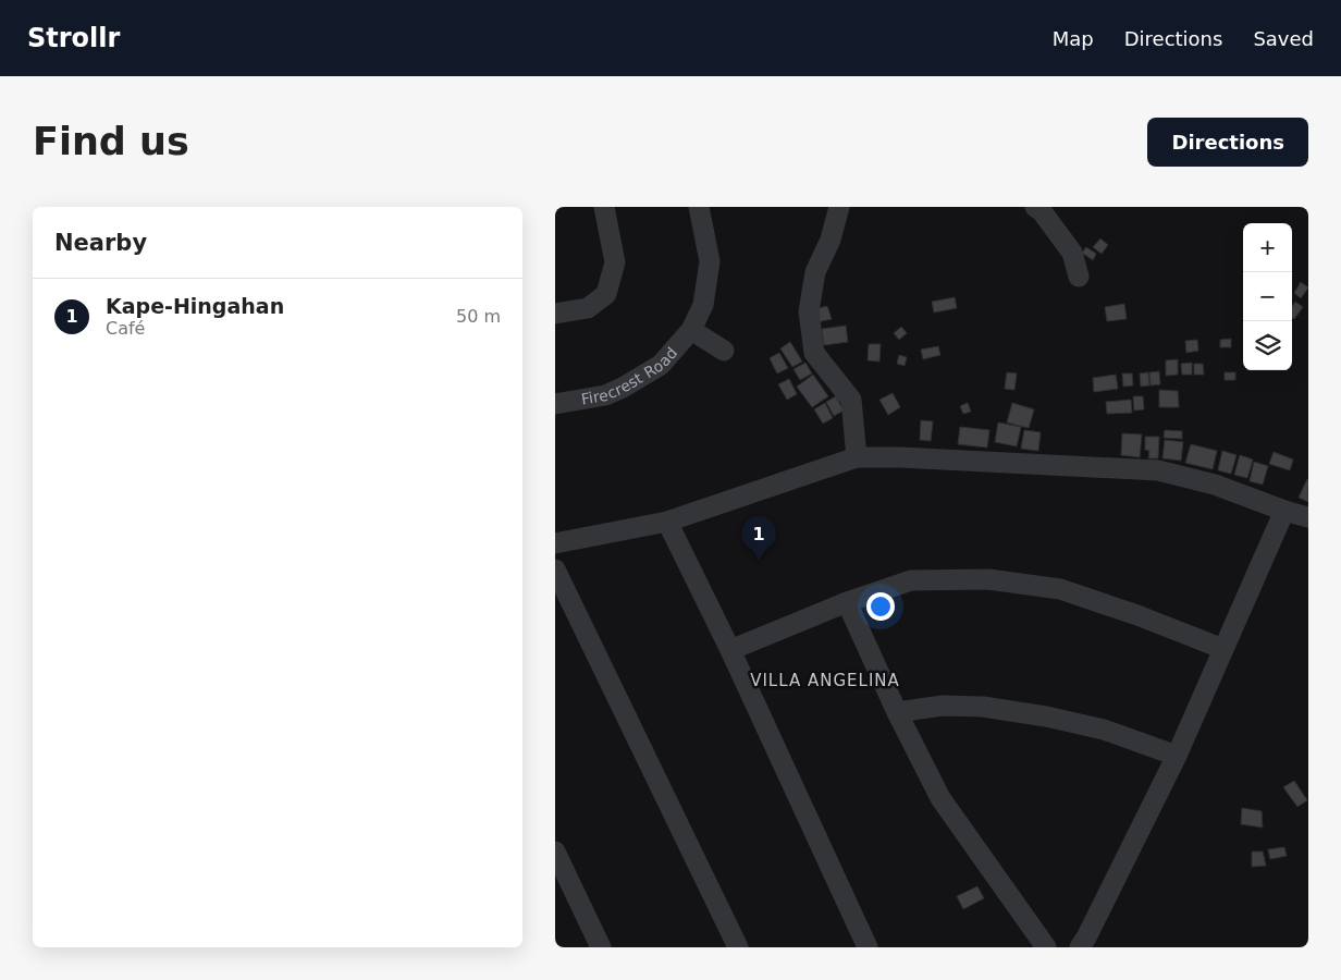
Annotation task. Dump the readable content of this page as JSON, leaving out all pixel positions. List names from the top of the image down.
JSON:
{
  "streets": {
    "street": ["Firecrest Road"]
  },
  "districts": ["VILLA ANGELINA"],
  "page": {
    "header": "Strollr",
    "nav": ["Map", "Directions", "Saved"],
    "buttons": "Directions",
    "title": "Find us",
    "heading": "Nearby",
    "map_buttons": ["+", "−"],
    "list": [
      {
        "mark": "1",
        "name": "Kape-Hingahan",
        "note": "Café",
        "value": "50 m"
      }
    ],
    "pins": "1"
  }
}
